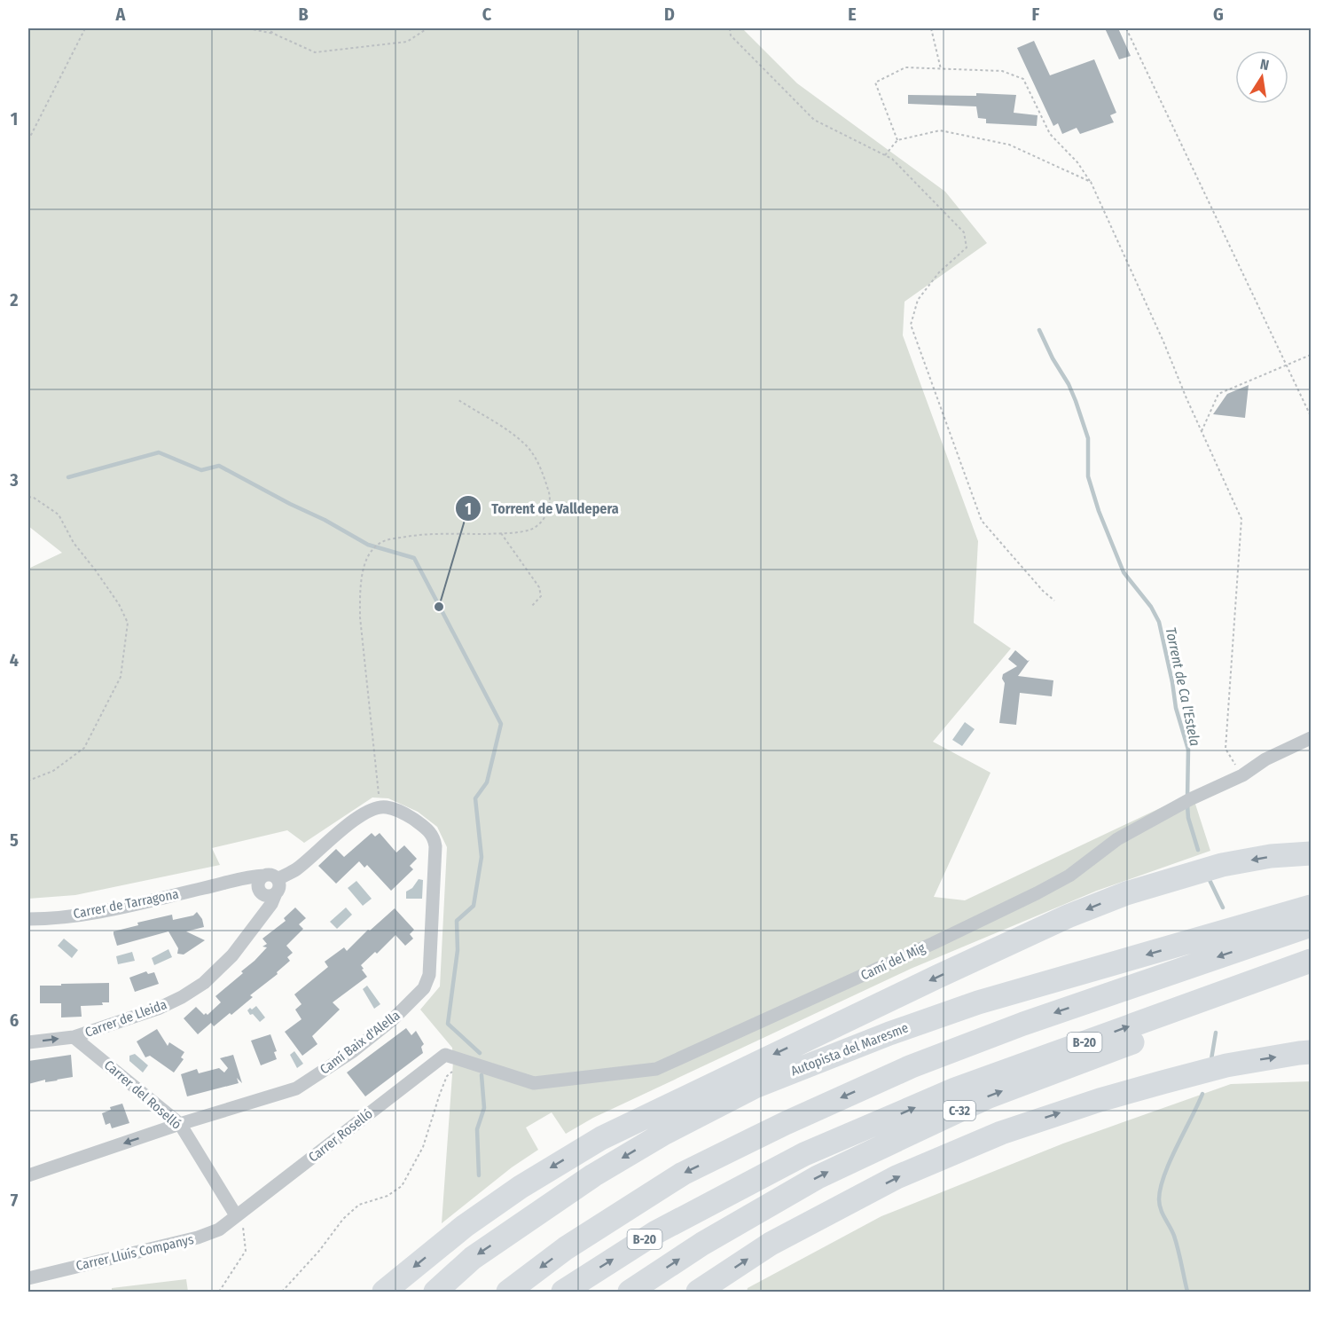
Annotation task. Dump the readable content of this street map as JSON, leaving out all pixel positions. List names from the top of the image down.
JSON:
{
  "streets": {
    "highway": ["B-20", "Autopista del Maresme", "C-32"],
    "street": [
      "Carrer de Tarragona",
      "Camí del Mig",
      "Carrer de Lleida",
      "Camí Baix d'Alella",
      "Carrer del Roselló",
      "Carrer Roselló",
      "Carrer Lluís Companys"
    ]
  },
  "crossings": [
    ["Carrer de Tarragona", "Carrer de Lleida"],
    ["Camí del Mig", "Carrer Roselló"],
    ["Carrer de Lleida", "Camí Baix d'Alella"],
    ["Carrer de Lleida", "Carrer del Roselló"],
    ["Camí Baix d'Alella", "Carrer del Roselló"],
    ["Carrer del Roselló", "Carrer Roselló"],
    ["Carrer del Roselló", "Carrer Lluís Companys"],
    ["Carrer Roselló", "Carrer Lluís Companys"]
  ],
  "water": ["Torrent de Ca l'Estela"],
  "places": ["Torrent de Valldepera"],
  "north": "top",
  "grid": {
    "columns": [
      "A",
      "B",
      "C",
      "D",
      "E",
      "F",
      "G"
    ],
    "rows": [
      "1",
      "2",
      "3",
      "4",
      "5",
      "6",
      "7"
    ]
  }
}
